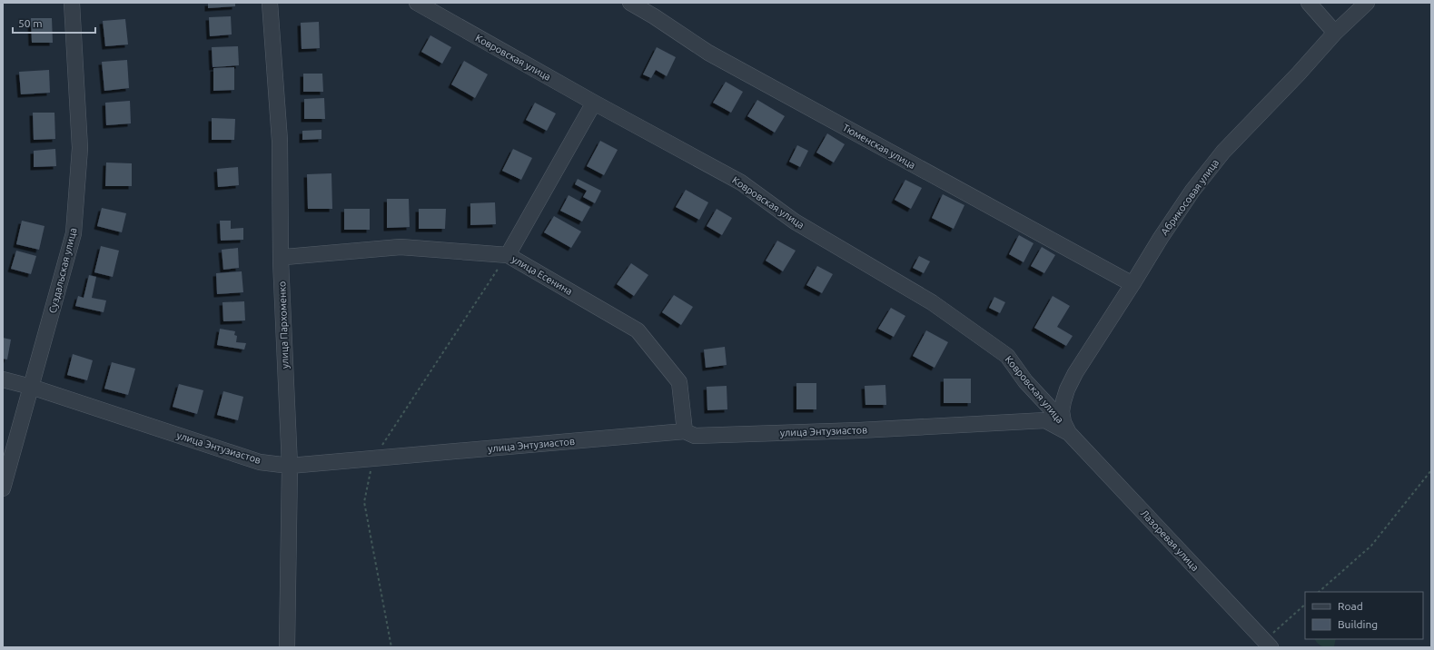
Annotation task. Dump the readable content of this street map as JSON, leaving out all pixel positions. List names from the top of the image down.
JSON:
{
  "streets": {
    "street": [
      "Ковровская улица",
      "Тюменская улица",
      "Абрикосовая улица",
      "Суздальская улица",
      "улица Есенина",
      "улица Пархоменко",
      "улица Энтузиастов",
      "Лазоревая улица"
    ]
  },
  "crossings": [
    ["Ковровская улица", "Абрикосовая улица"],
    ["Ковровская улица", "улица Энтузиастов"],
    ["Ковровская улица", "Лазоревая улица"],
    ["Тюменская улица", "Абрикосовая улица"],
    ["Абрикосовая улица", "улица Энтузиастов"],
    ["Абрикосовая улица", "Лазоревая улица"],
    ["Суздальская улица", "улица Энтузиастов"],
    ["улица Есенина", "улица Пархоменко"],
    ["улица Есенина", "улица Энтузиастов"],
    ["улица Пархоменко", "улица Энтузиастов"],
    ["улица Энтузиастов", "Лазоревая улица"]
  ],
  "legend": ["Road", "Building"],
  "scale_bar": "50 m"
}
